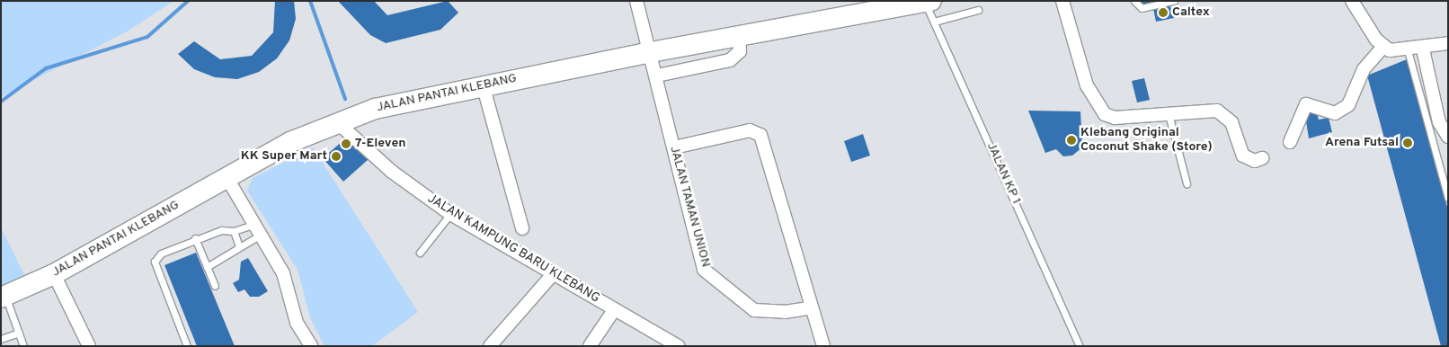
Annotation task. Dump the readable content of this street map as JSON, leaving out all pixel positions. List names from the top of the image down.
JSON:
{
  "streets": {
    "highway": ["JALAN PANTAI KLEBANG"],
    "street": ["JALAN TAMAN UNION", "JALAN KAMPUNG BARU KLEBANG"],
    "lane": ["JALAN KP 1"]
  },
  "crossings": [
    ["JALAN PANTAI KLEBANG", "JALAN KP 1"],
    ["JALAN PANTAI KLEBANG", "JALAN TAMAN UNION"],
    ["JALAN PANTAI KLEBANG", "JALAN KAMPUNG BARU KLEBANG"]
  ],
  "places": [
    "Caltex",
    "Klebang Original Coconut Shake (Store)",
    "Arena Futsal",
    "7-Eleven",
    "KK Super Mart"
  ]
}
